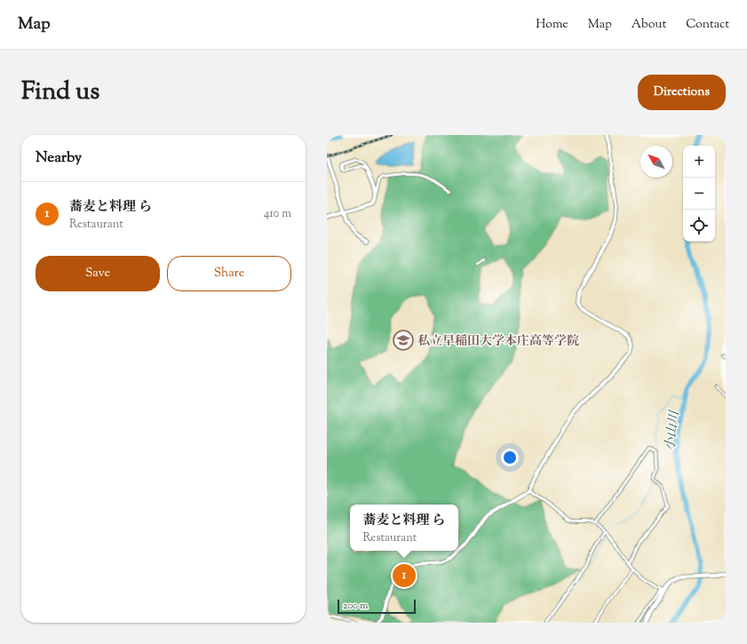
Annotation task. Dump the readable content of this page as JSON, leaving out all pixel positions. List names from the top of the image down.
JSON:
{
  "water": ["小山川"],
  "places": {
    "school or university": ["私立早稲田大学本庄高等学院"]
  },
  "scale_bar": "200 m",
  "north": "top left",
  "page": {
    "header": "Map",
    "nav": [
      "Home",
      "Map",
      "About",
      "Contact"
    ],
    "title": "Find us",
    "buttons": [
      "Directions",
      ["Save", "Share"]
    ],
    "heading": "Nearby",
    "map_buttons": ["+", "−"],
    "list": [
      {
        "mark": "1",
        "name": "蕎麦と料理 ら",
        "note": "Restaurant",
        "value": "410 m"
      }
    ],
    "popup": ["蕎麦と料理 ら", "Restaurant"],
    "pins": "1",
    "scale": "200 m"
  }
}
